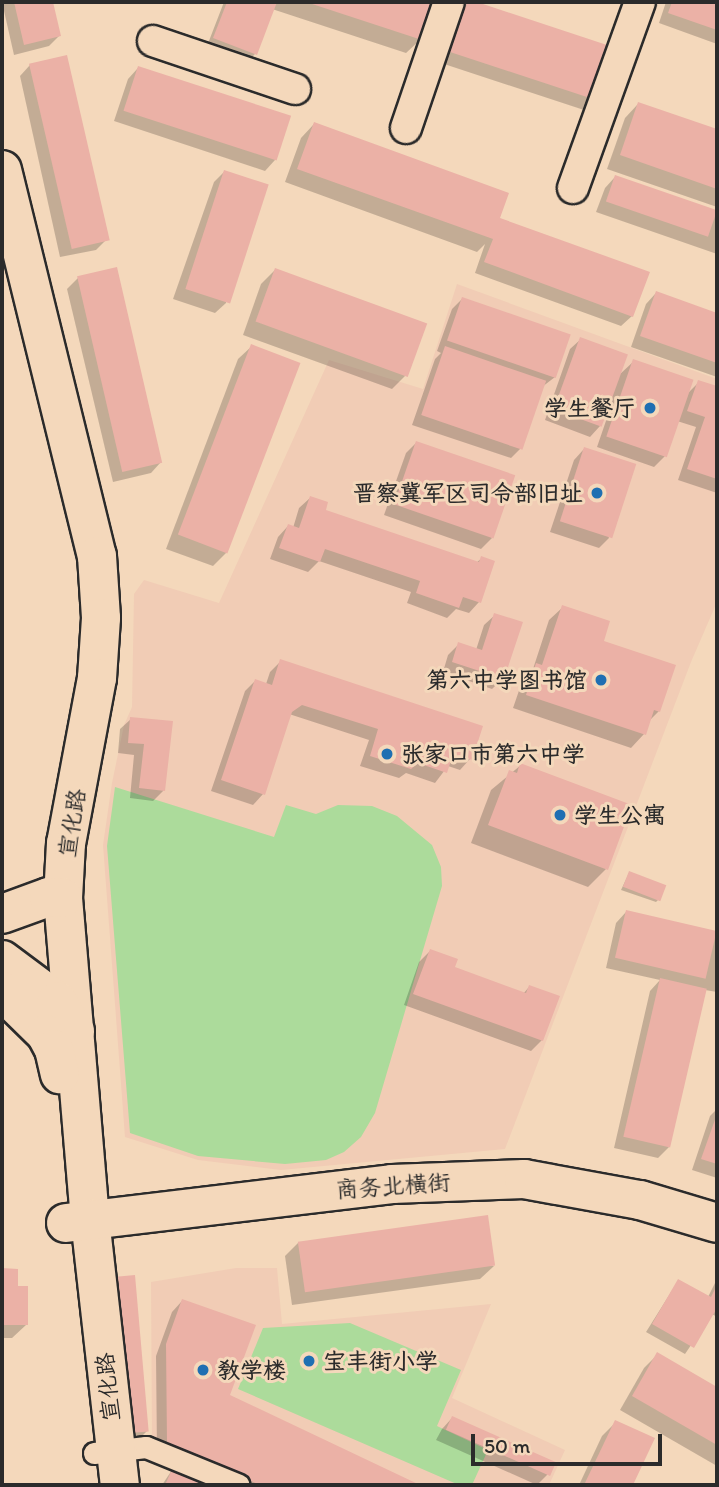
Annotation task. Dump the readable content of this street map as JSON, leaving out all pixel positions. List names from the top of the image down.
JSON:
{
  "streets": {
    "main road": ["宣化路", "商务北横街"]
  },
  "crossings": [
    ["宣化路", "商务北横街"]
  ],
  "places": [
    "学生餐厅",
    "晋察冀军区司令部旧址",
    "第六中学图书馆",
    "张家口市第六中学",
    "学生公寓",
    "宝丰街小学",
    "教学楼"
  ],
  "scale_bar": "50 m"
}
